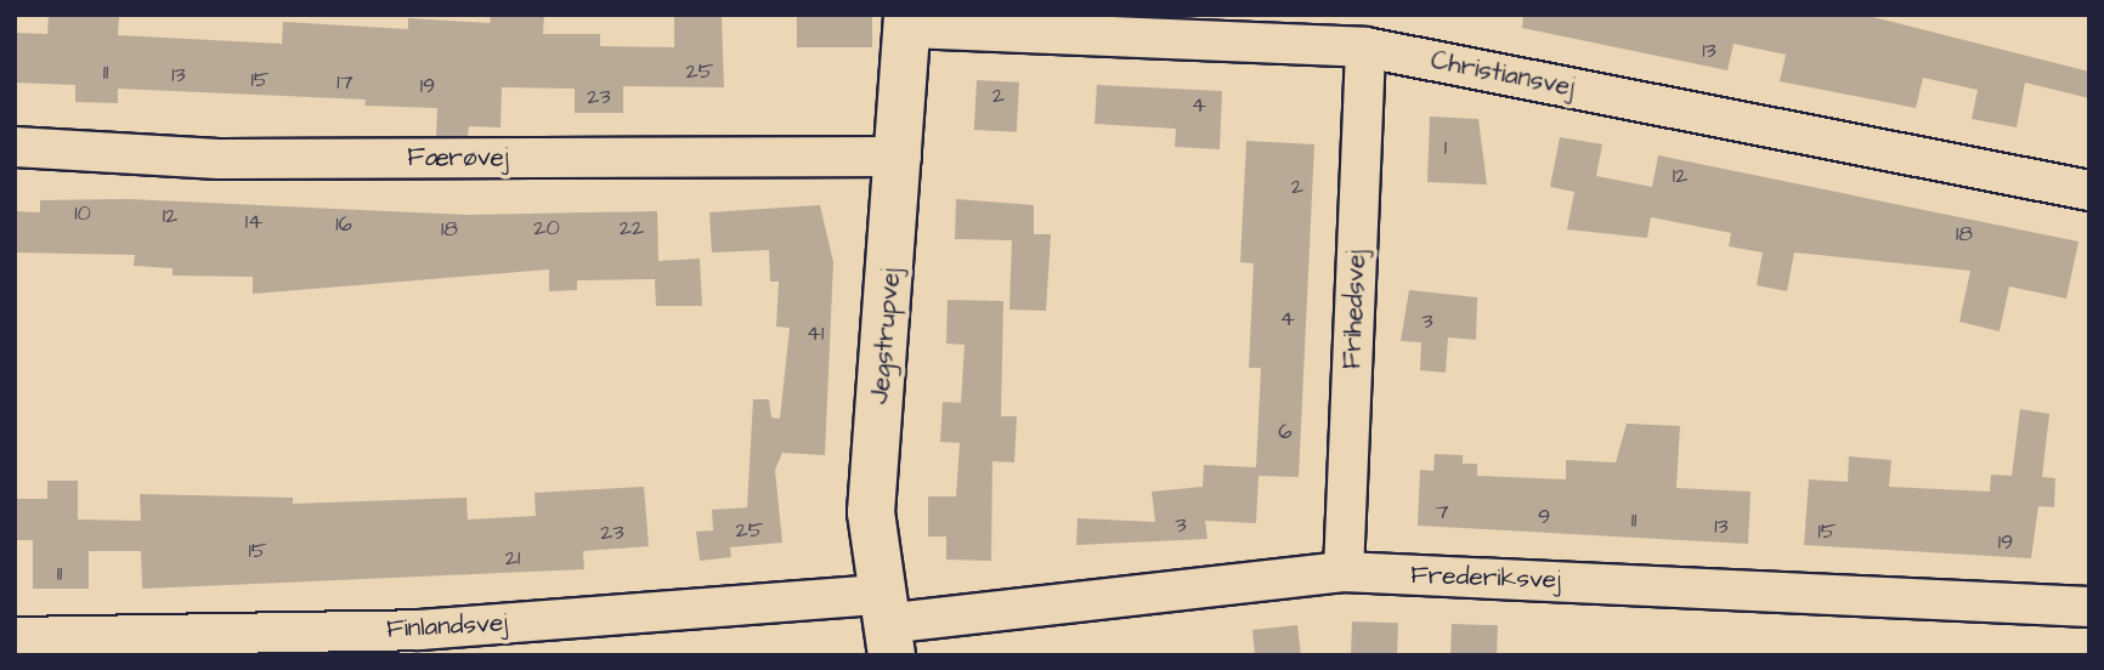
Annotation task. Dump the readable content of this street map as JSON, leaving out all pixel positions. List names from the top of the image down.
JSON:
{
  "streets": {
    "street": [
      "Christiansvej",
      "Færøvej",
      "Frihedsvej",
      "Jegstrupvej",
      "Frederiksvej",
      "Finlandsvej"
    ]
  },
  "crossings": [
    ["Christiansvej", "Frihedsvej"],
    ["Christiansvej", "Jegstrupvej"],
    ["Færøvej", "Jegstrupvej"],
    ["Frihedsvej", "Frederiksvej"],
    ["Jegstrupvej", "Frederiksvej"],
    ["Jegstrupvej", "Finlandsvej"],
    ["Frederiksvej", "Finlandsvej"]
  ],
  "house_numbers": [
    "13",
    "25",
    "11",
    "13",
    "15",
    "17",
    "19",
    "2",
    "23",
    "4",
    "1",
    "12",
    "2",
    "10",
    "12",
    "14",
    "16",
    "20",
    "22",
    "18",
    "18",
    "4",
    "3",
    "41",
    "6",
    "7",
    "9",
    "11",
    "3",
    "13",
    "25",
    "15",
    "23",
    "19",
    "15",
    "21",
    "11"
  ]
}
